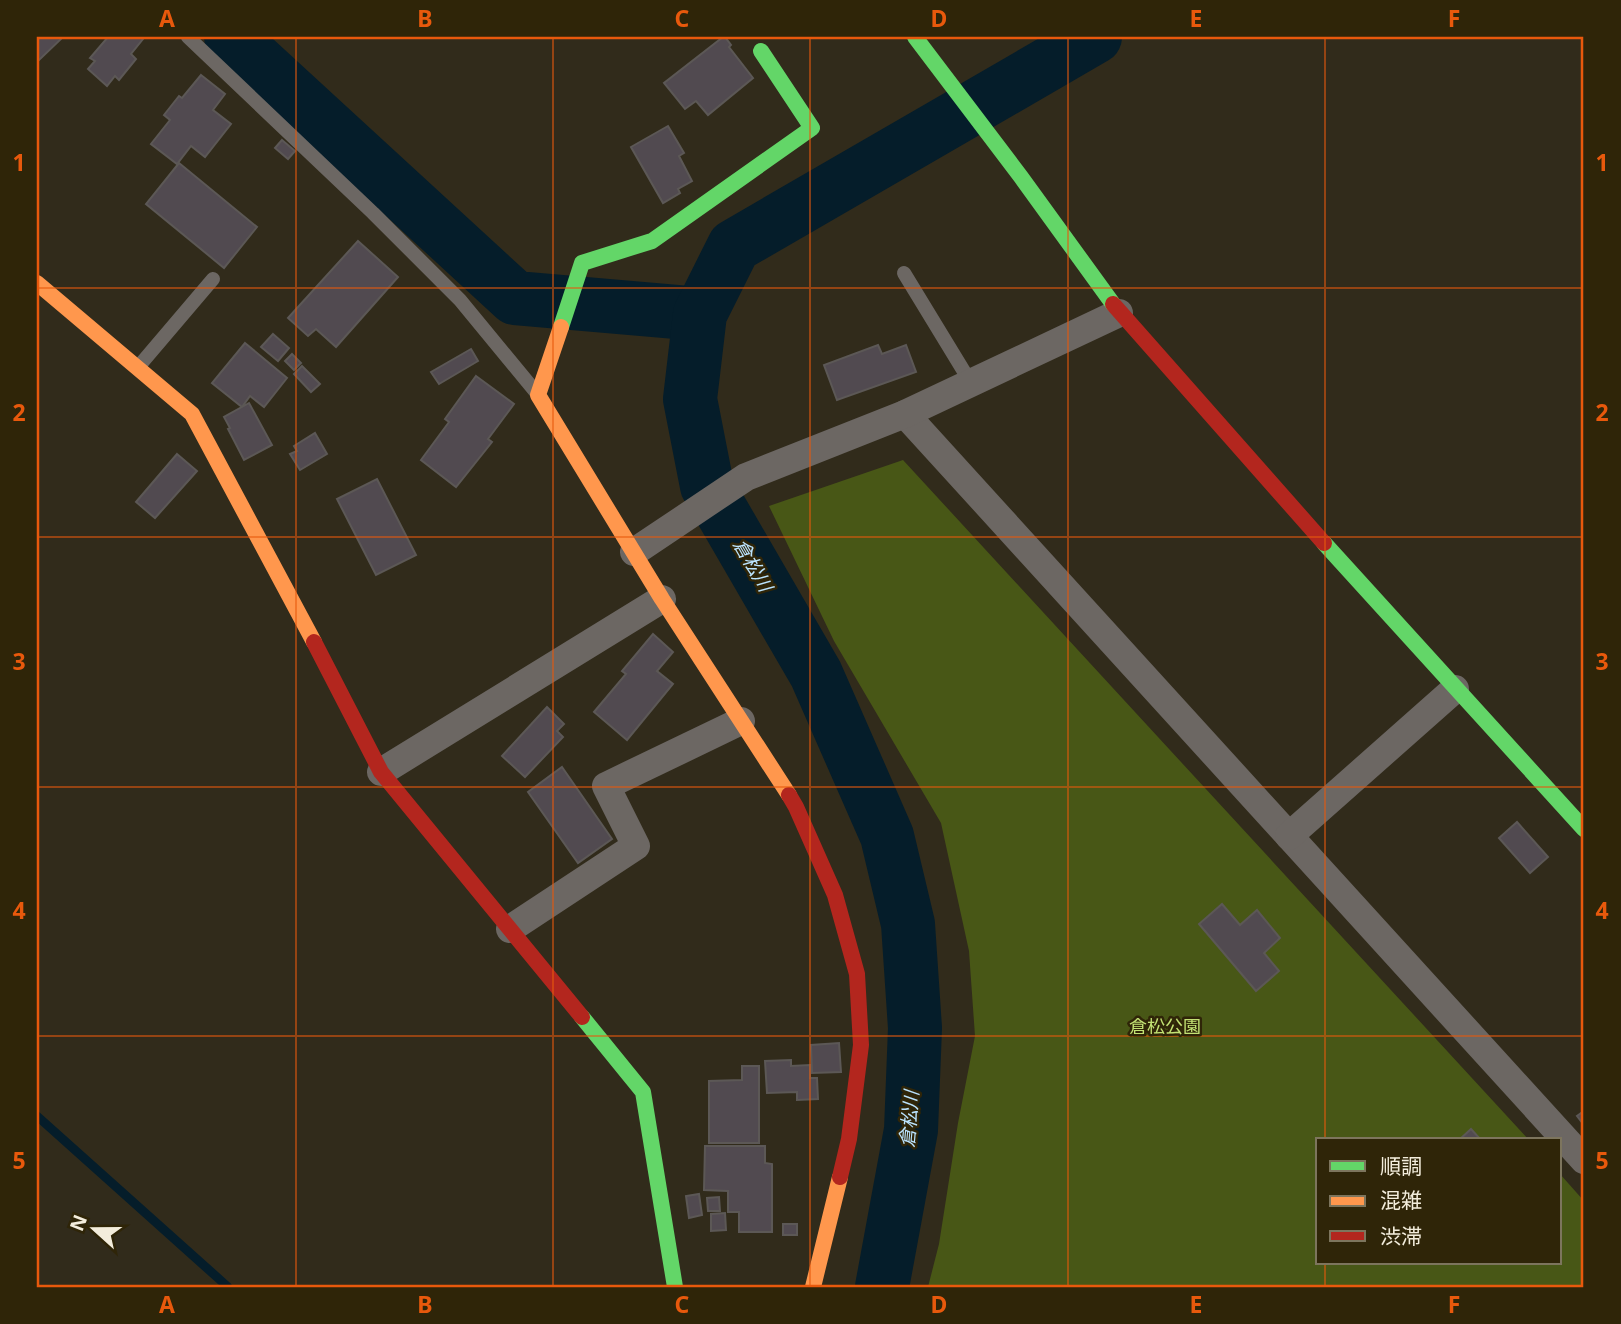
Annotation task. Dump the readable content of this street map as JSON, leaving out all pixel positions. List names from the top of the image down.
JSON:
{
  "water": ["倉松川"],
  "parks": ["倉松公園"],
  "legend": ["順調", "混雑", "渋滞"],
  "north": "left",
  "grid": {
    "columns": [
      "A",
      "B",
      "C",
      "D",
      "E",
      "F"
    ],
    "rows": [
      "1",
      "2",
      "3",
      "4",
      "5"
    ]
  }
}
